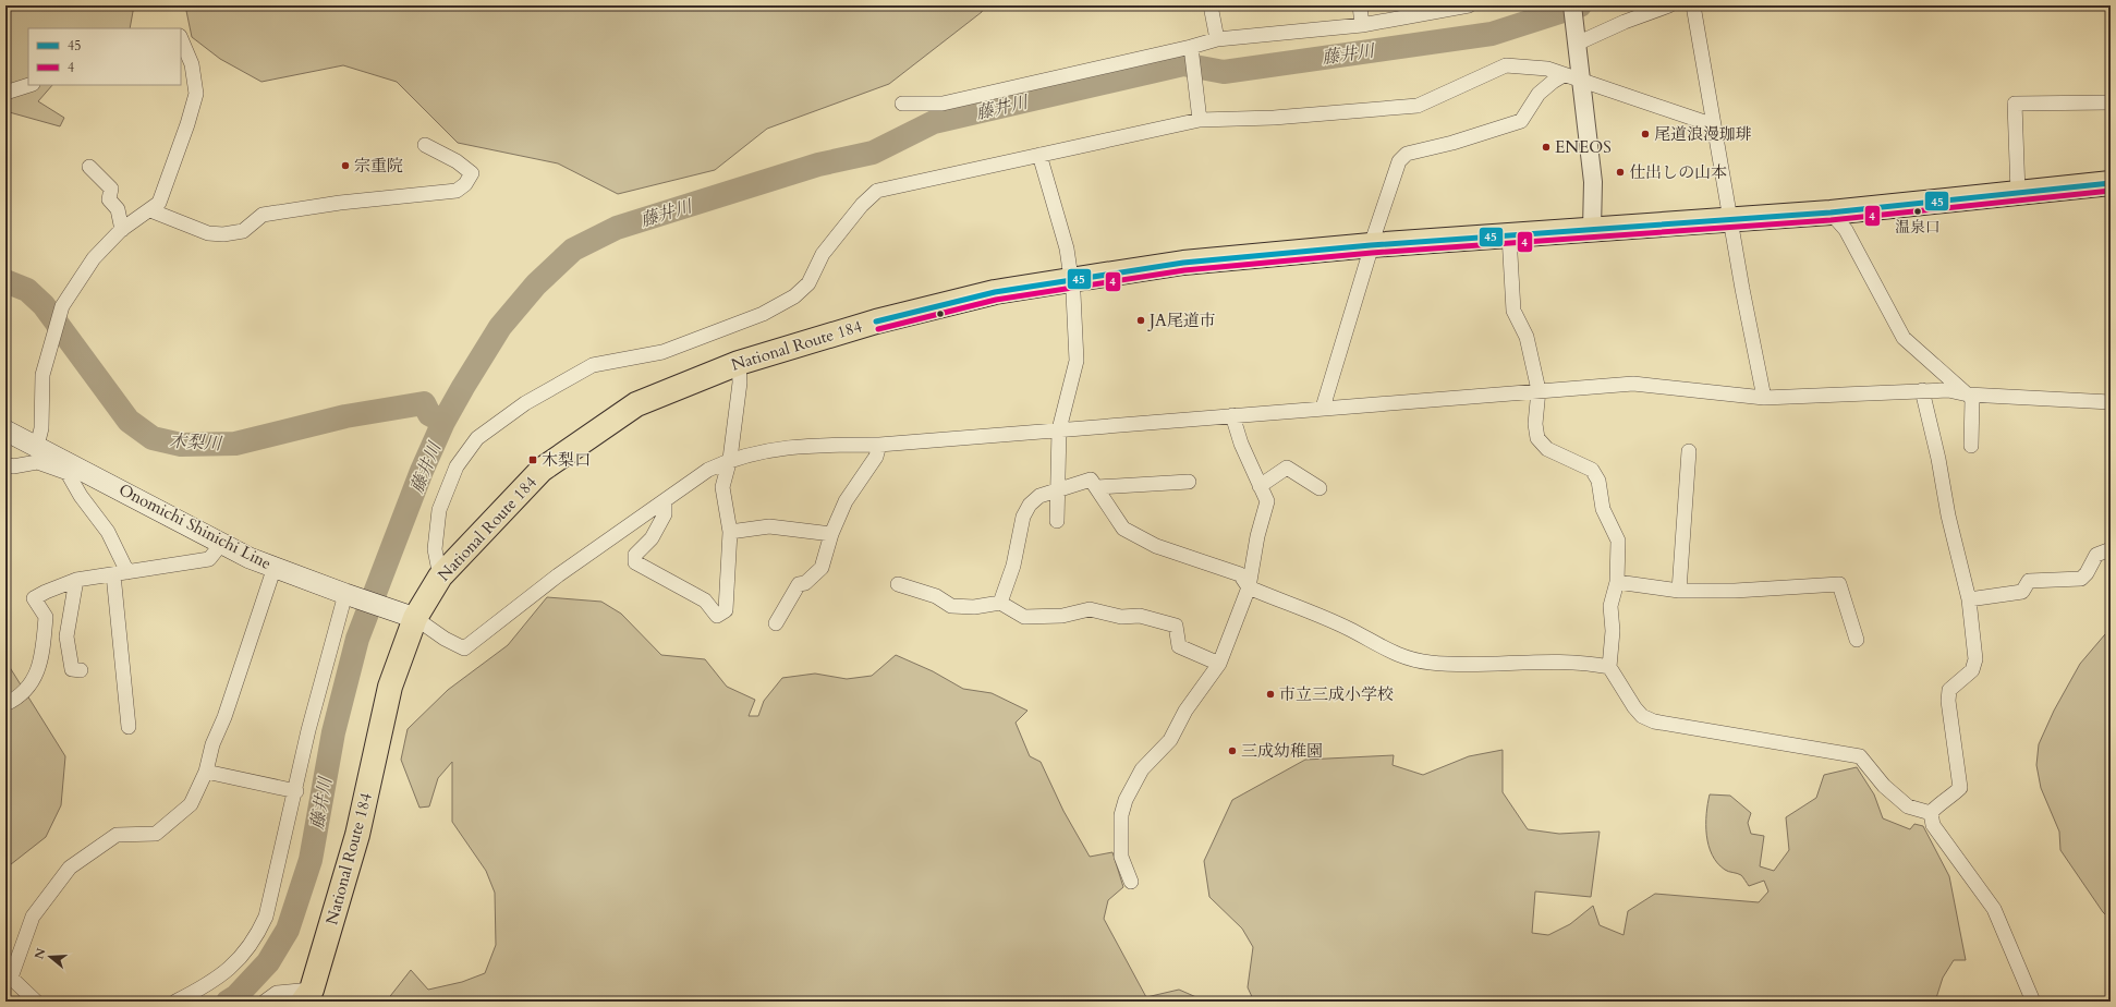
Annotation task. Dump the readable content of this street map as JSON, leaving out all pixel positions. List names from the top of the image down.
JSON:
{
  "streets": {
    "highway": ["National Route 184"],
    "main road": ["Onomichi Shinichi Line"]
  },
  "crossings": [
    ["National Route 184", "Onomichi Shinichi Line"]
  ],
  "water": ["藤井川", "木梨川"],
  "places": {
    "other": [
      "尾道浪漫珈琲",
      "ENEOS",
      "宗重院",
      "仕出しの山本",
      "温泉口",
      "JA尾道市",
      "市立三成小学校",
      "三成幼稚園"
    ],
    "transit": ["木梨口"]
  },
  "lines": ["transit line 45", "transit line 4"],
  "legend": ["45", "4"],
  "north": "left"
}
